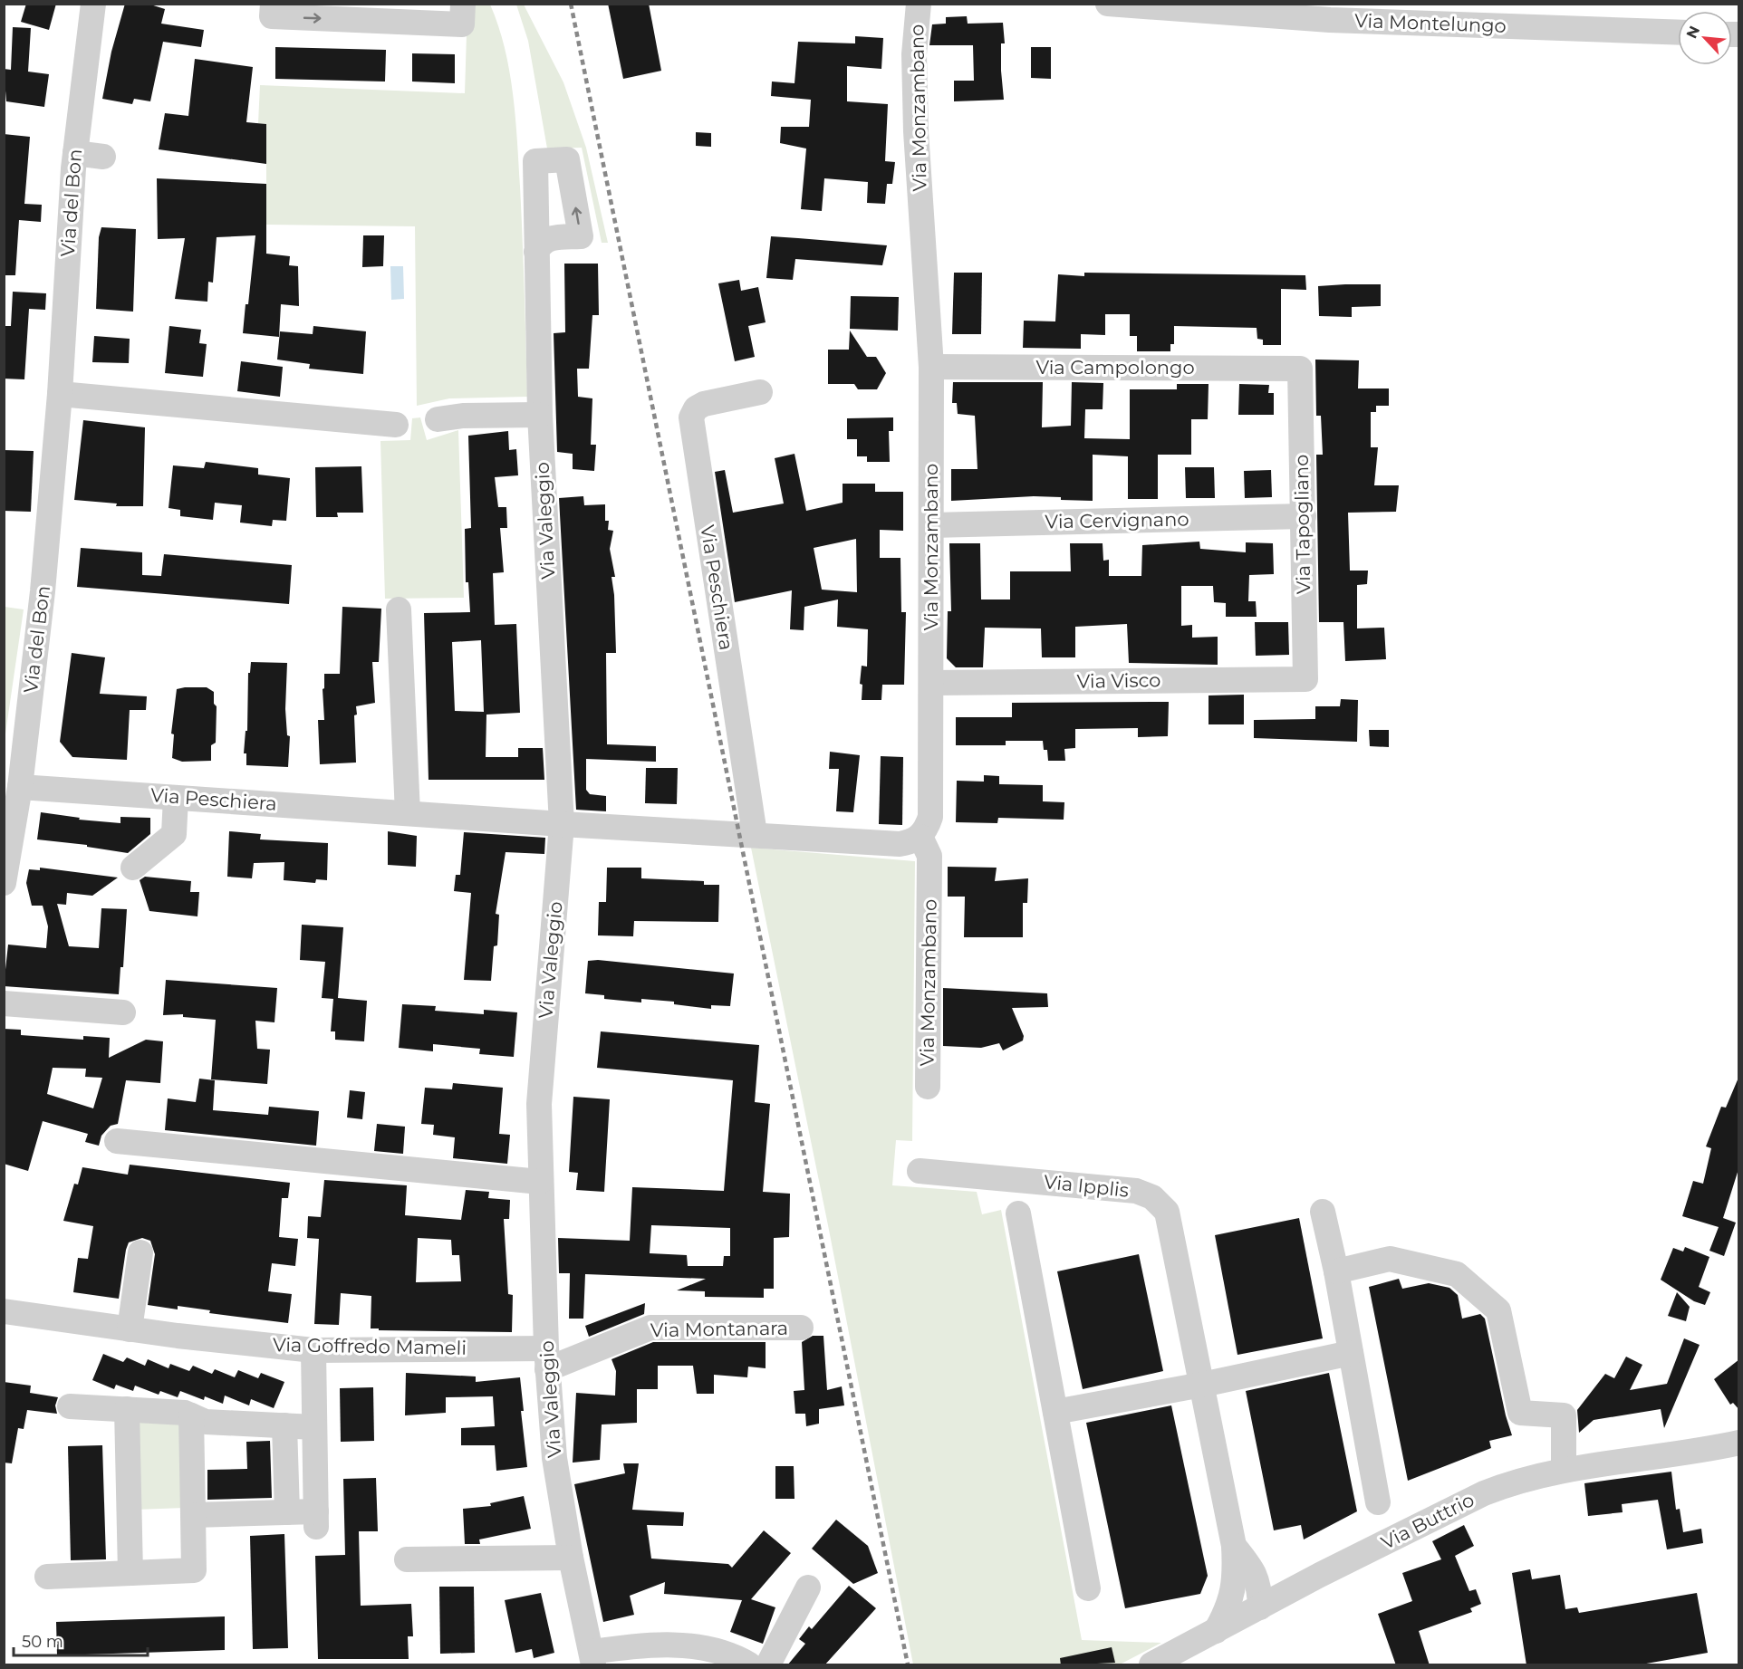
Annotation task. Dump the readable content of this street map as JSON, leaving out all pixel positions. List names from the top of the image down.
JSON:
{
  "streets": {
    "street": [
      "Via Montelungo",
      "Via Monzambano",
      "Via del Bon",
      "Via Campolongo",
      "Via Valeggio",
      "Via Cervignano",
      "Via Tapogliano",
      "Via Peschiera",
      "Via Visco",
      "Via Ipplis",
      "Via Montanara",
      "Via Goffredo Mameli",
      "Via Buttrio"
    ]
  },
  "crossings": [
    ["Via Monzambano", "Via Campolongo"],
    ["Via Monzambano", "Via Cervignano"],
    ["Via Monzambano", "Via Peschiera"],
    ["Via Monzambano", "Via Visco"],
    ["Via del Bon", "Via Peschiera"],
    ["Via Campolongo", "Via Tapogliano"],
    ["Via Valeggio", "Via Peschiera"],
    ["Via Valeggio", "Via Montanara"],
    ["Via Valeggio", "Via Goffredo Mameli"],
    ["Via Cervignano", "Via Tapogliano"],
    ["Via Tapogliano", "Via Visco"],
    ["Via Ipplis", "Via Buttrio"],
    ["Via Montanara", "Via Goffredo Mameli"]
  ],
  "scale_bar": "50 m",
  "north": "top left"
}
